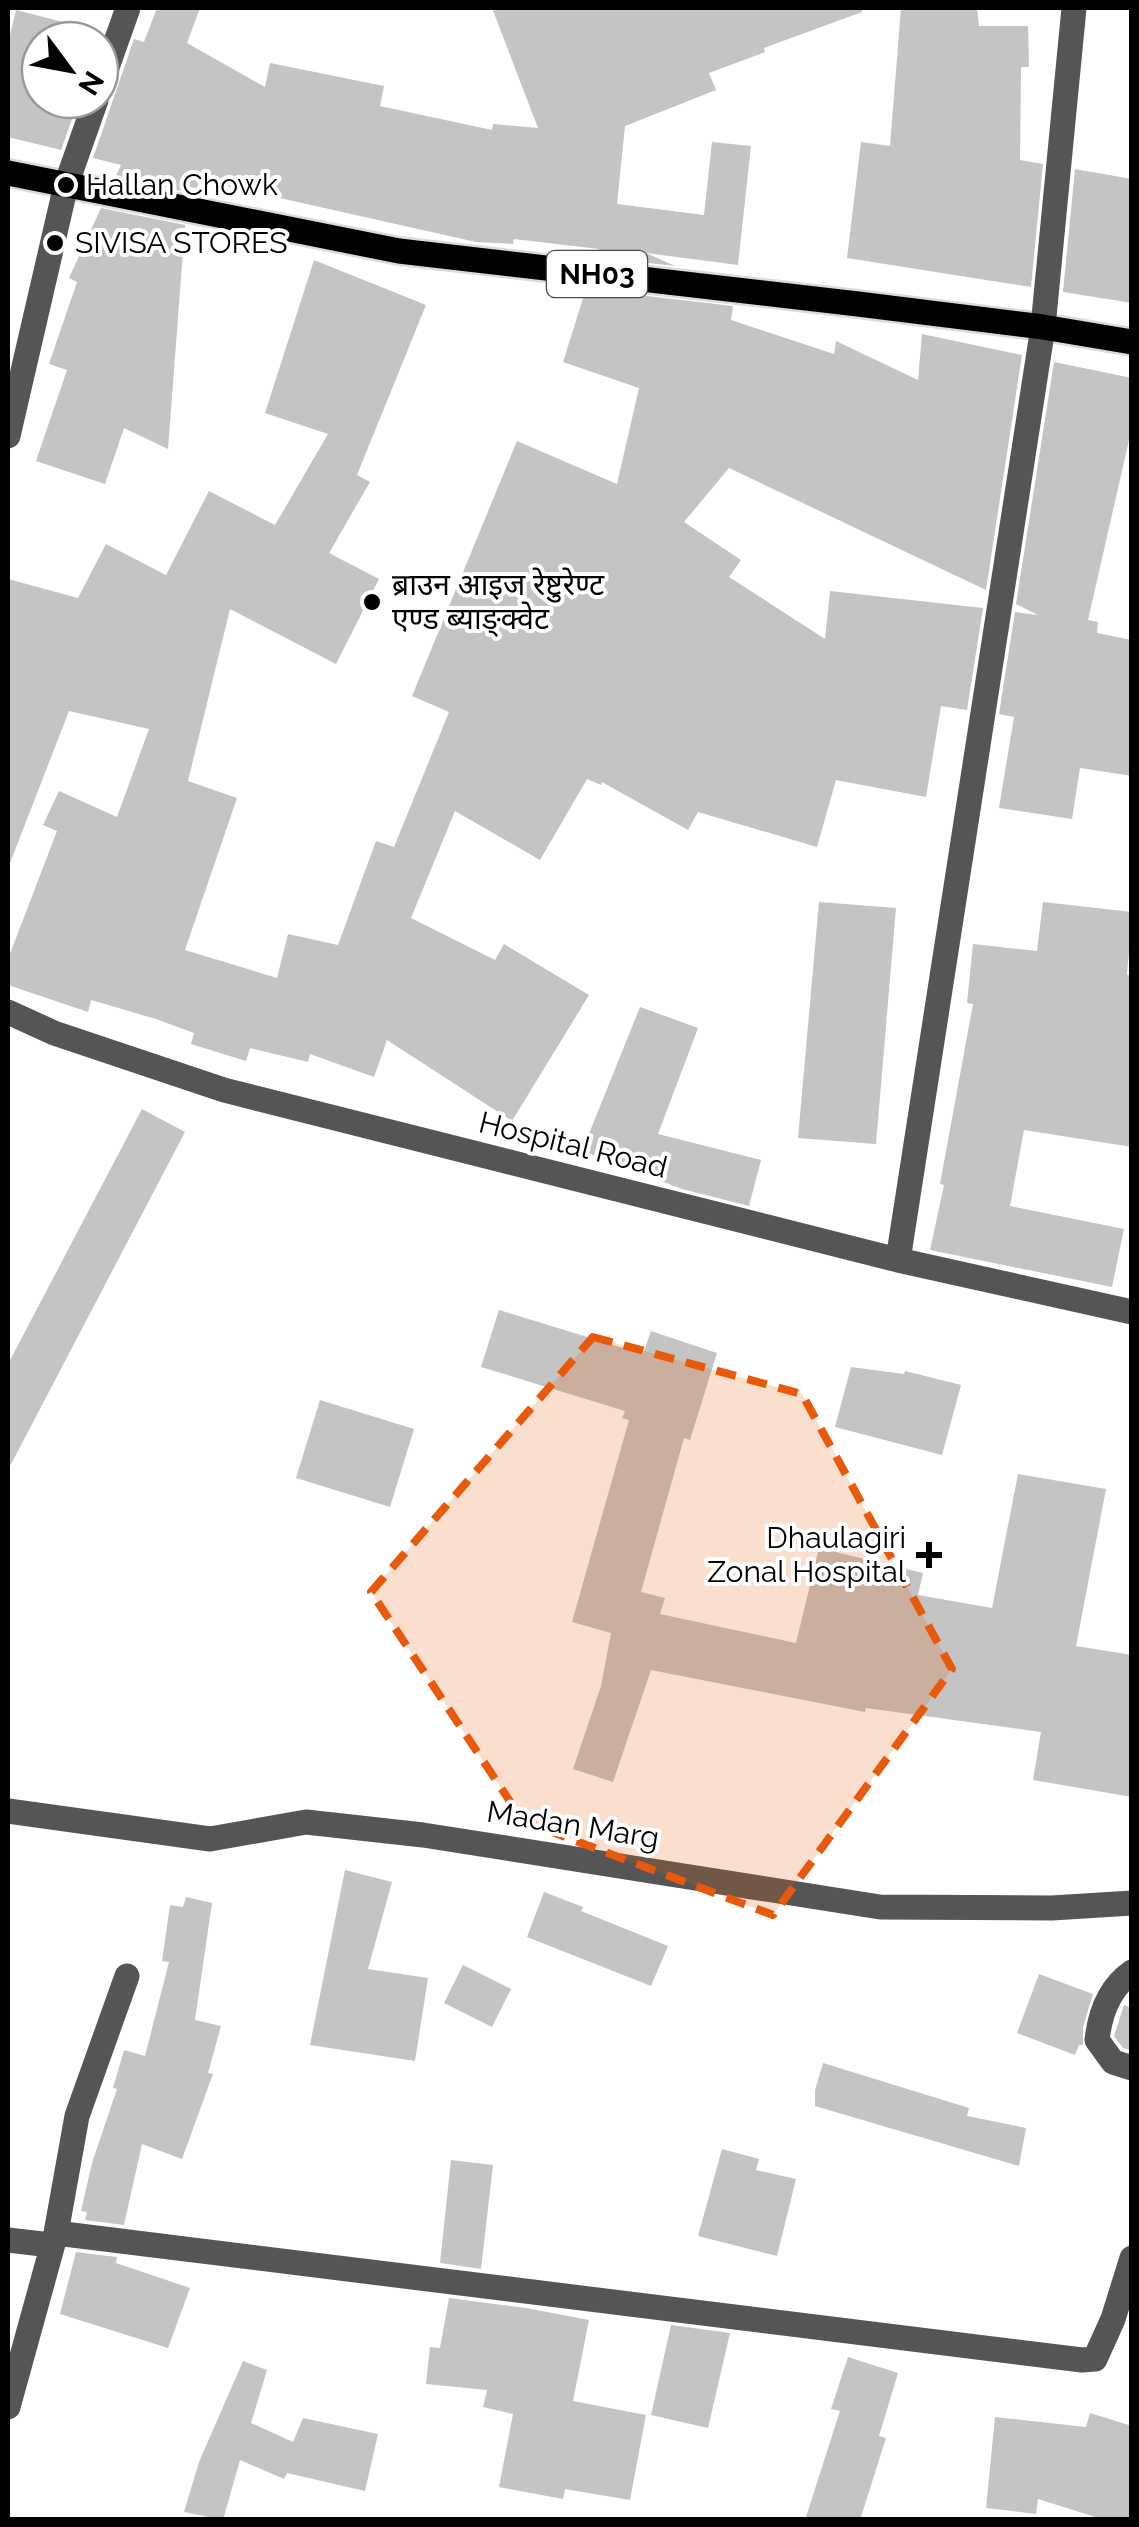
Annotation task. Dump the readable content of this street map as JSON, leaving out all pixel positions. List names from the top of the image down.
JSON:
{
  "streets": {
    "main road": ["NH03"],
    "street": ["Hospital Road", "Madan Marg"]
  },
  "places": {
    "other": ["Hallan Chowk", "SIVISA STORES", "ब्राउन आइज रेष्टुरेण्ट एण्ड ब्याङ्क्वेट"],
    "health": ["Dhaulagiri Zonal Hospital"]
  },
  "north": "bottom right"
}
